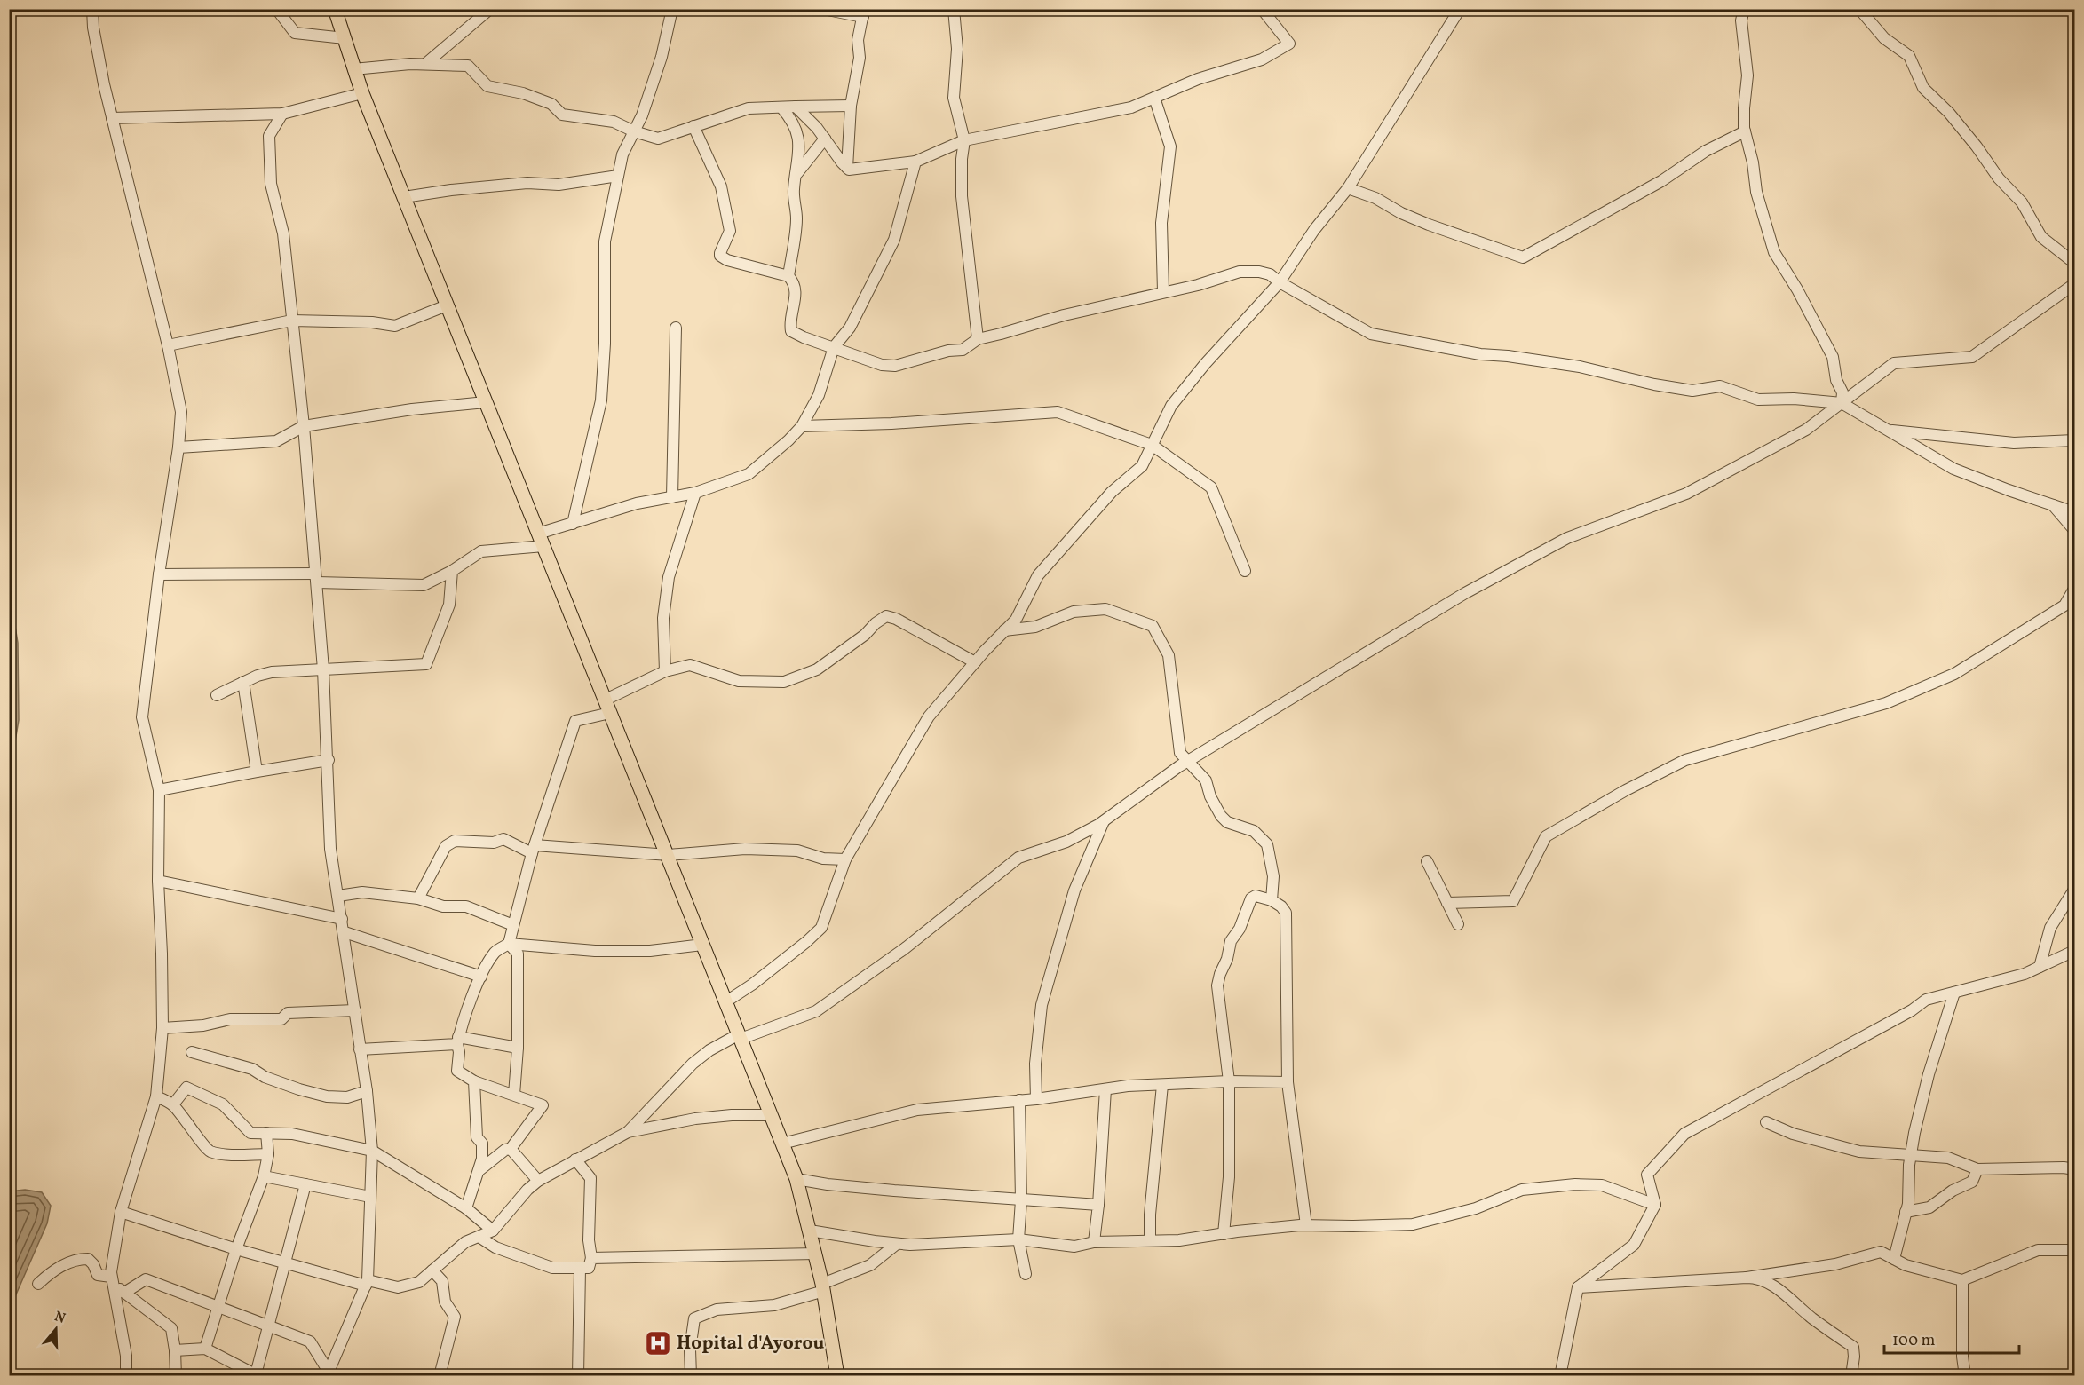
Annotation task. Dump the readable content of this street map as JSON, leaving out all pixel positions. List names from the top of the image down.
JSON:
{
  "places": {
    "hospital": ["Hopital d'Ayorou"]
  },
  "scale_bar": "100 m",
  "north": "top"
}
